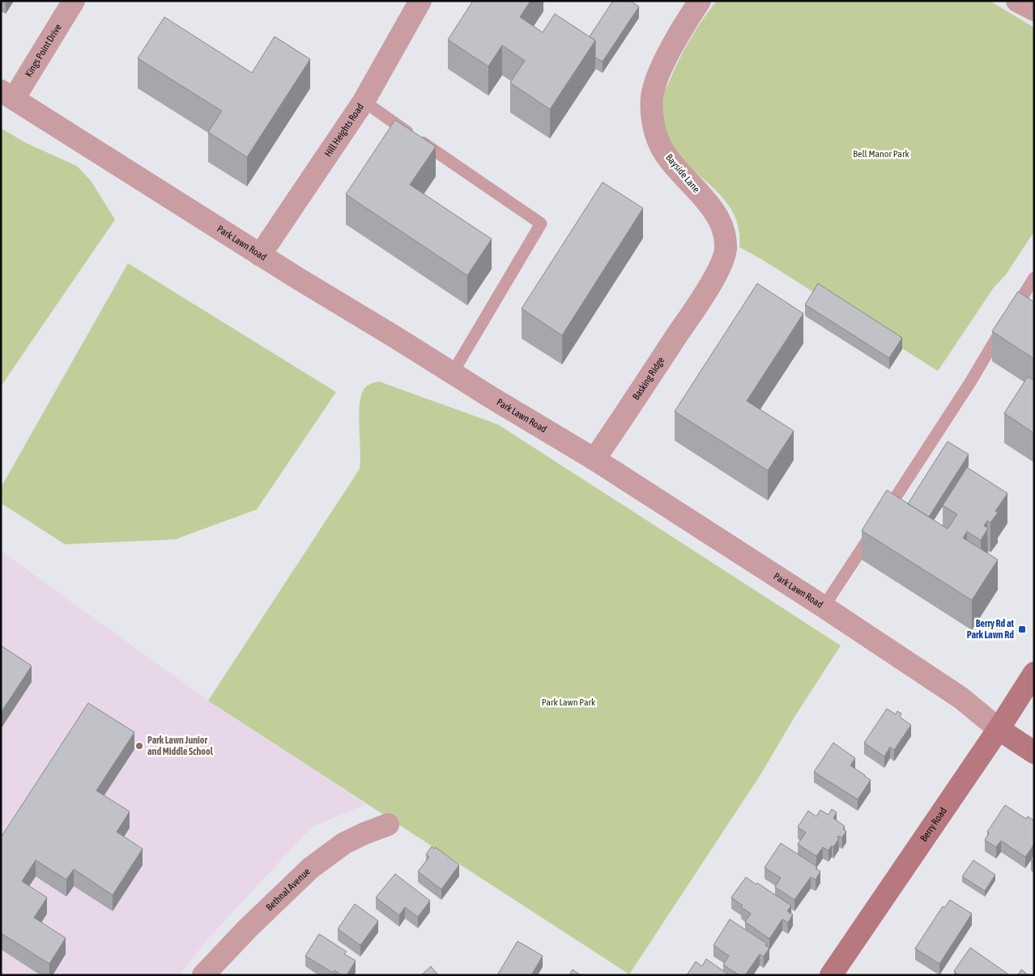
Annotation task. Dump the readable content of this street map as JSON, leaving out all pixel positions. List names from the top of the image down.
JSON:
{
  "streets": {
    "street": [
      "Kings Point Drive",
      "Hill Heights Road",
      "Bayside Lane",
      "Park Lawn Road",
      "Basking Ridge",
      "Berry Road",
      "Bethnal Avenue"
    ]
  },
  "crossings": [
    ["Kings Point Drive", "Park Lawn Road"],
    ["Hill Heights Road", "Park Lawn Road"],
    ["Bayside Lane", "Basking Ridge"],
    ["Park Lawn Road", "Basking Ridge"],
    ["Park Lawn Road", "Berry Road"]
  ],
  "parks": ["Bell Manor Park", "Park Lawn Park"],
  "places": {
    "transit": ["Berry Rd at Park Lawn Rd"],
    "other": ["Park Lawn Junior and Middle School"]
  }
}
